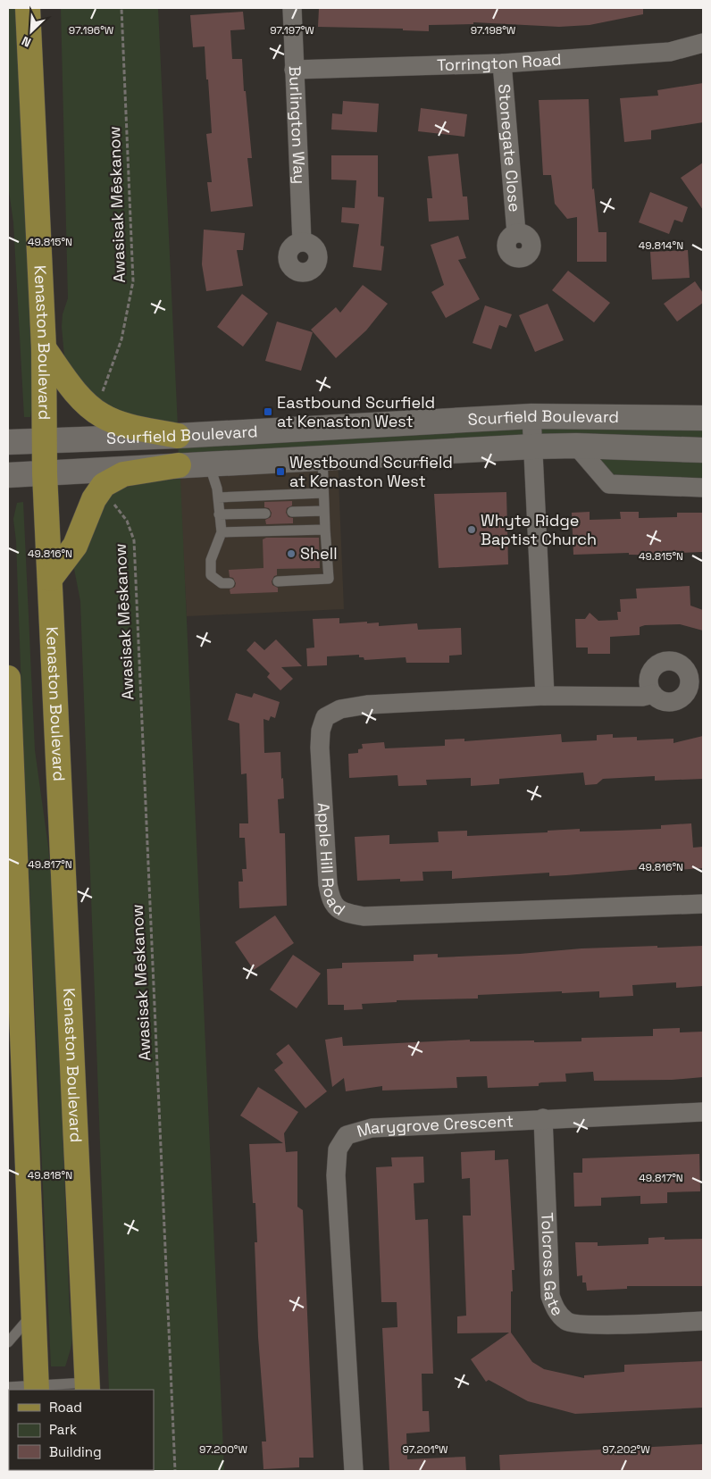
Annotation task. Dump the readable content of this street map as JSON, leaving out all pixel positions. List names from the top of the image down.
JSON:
{
  "streets": {
    "main road": ["Kenaston Boulevard"],
    "street": [
      "Torrington Road",
      "Burlington Way",
      "Stonegate Close",
      "Scurfield Boulevard",
      "Apple Hill Road",
      "Marygrove Crescent",
      "Tolcross Gate"
    ],
    "path": ["Awasisak Mēskanow"]
  },
  "crossings": [
    ["Torrington Road", "Burlington Way"],
    ["Torrington Road", "Stonegate Close"],
    ["Kenaston Boulevard", "Scurfield Boulevard"],
    ["Marygrove Crescent", "Tolcross Gate"]
  ],
  "places": {
    "transit": ["Eastbound Scurfield at Kenaston West", "Westbound Scurfield at Kenaston West"],
    "other": ["Whyte Ridge Baptist Church", "Shell"]
  },
  "legend": ["Road", "Park", "Building"],
  "north": "bottom left",
  "coordinates": [
    "97.197°W",
    "97.198°W",
    "97.196°W",
    "49.815°N",
    "49.814°N",
    "49.816°N",
    "49.817°N",
    "49.818°N",
    "97.200°W",
    "97.201°W",
    "97.202°W"
  ]
}
